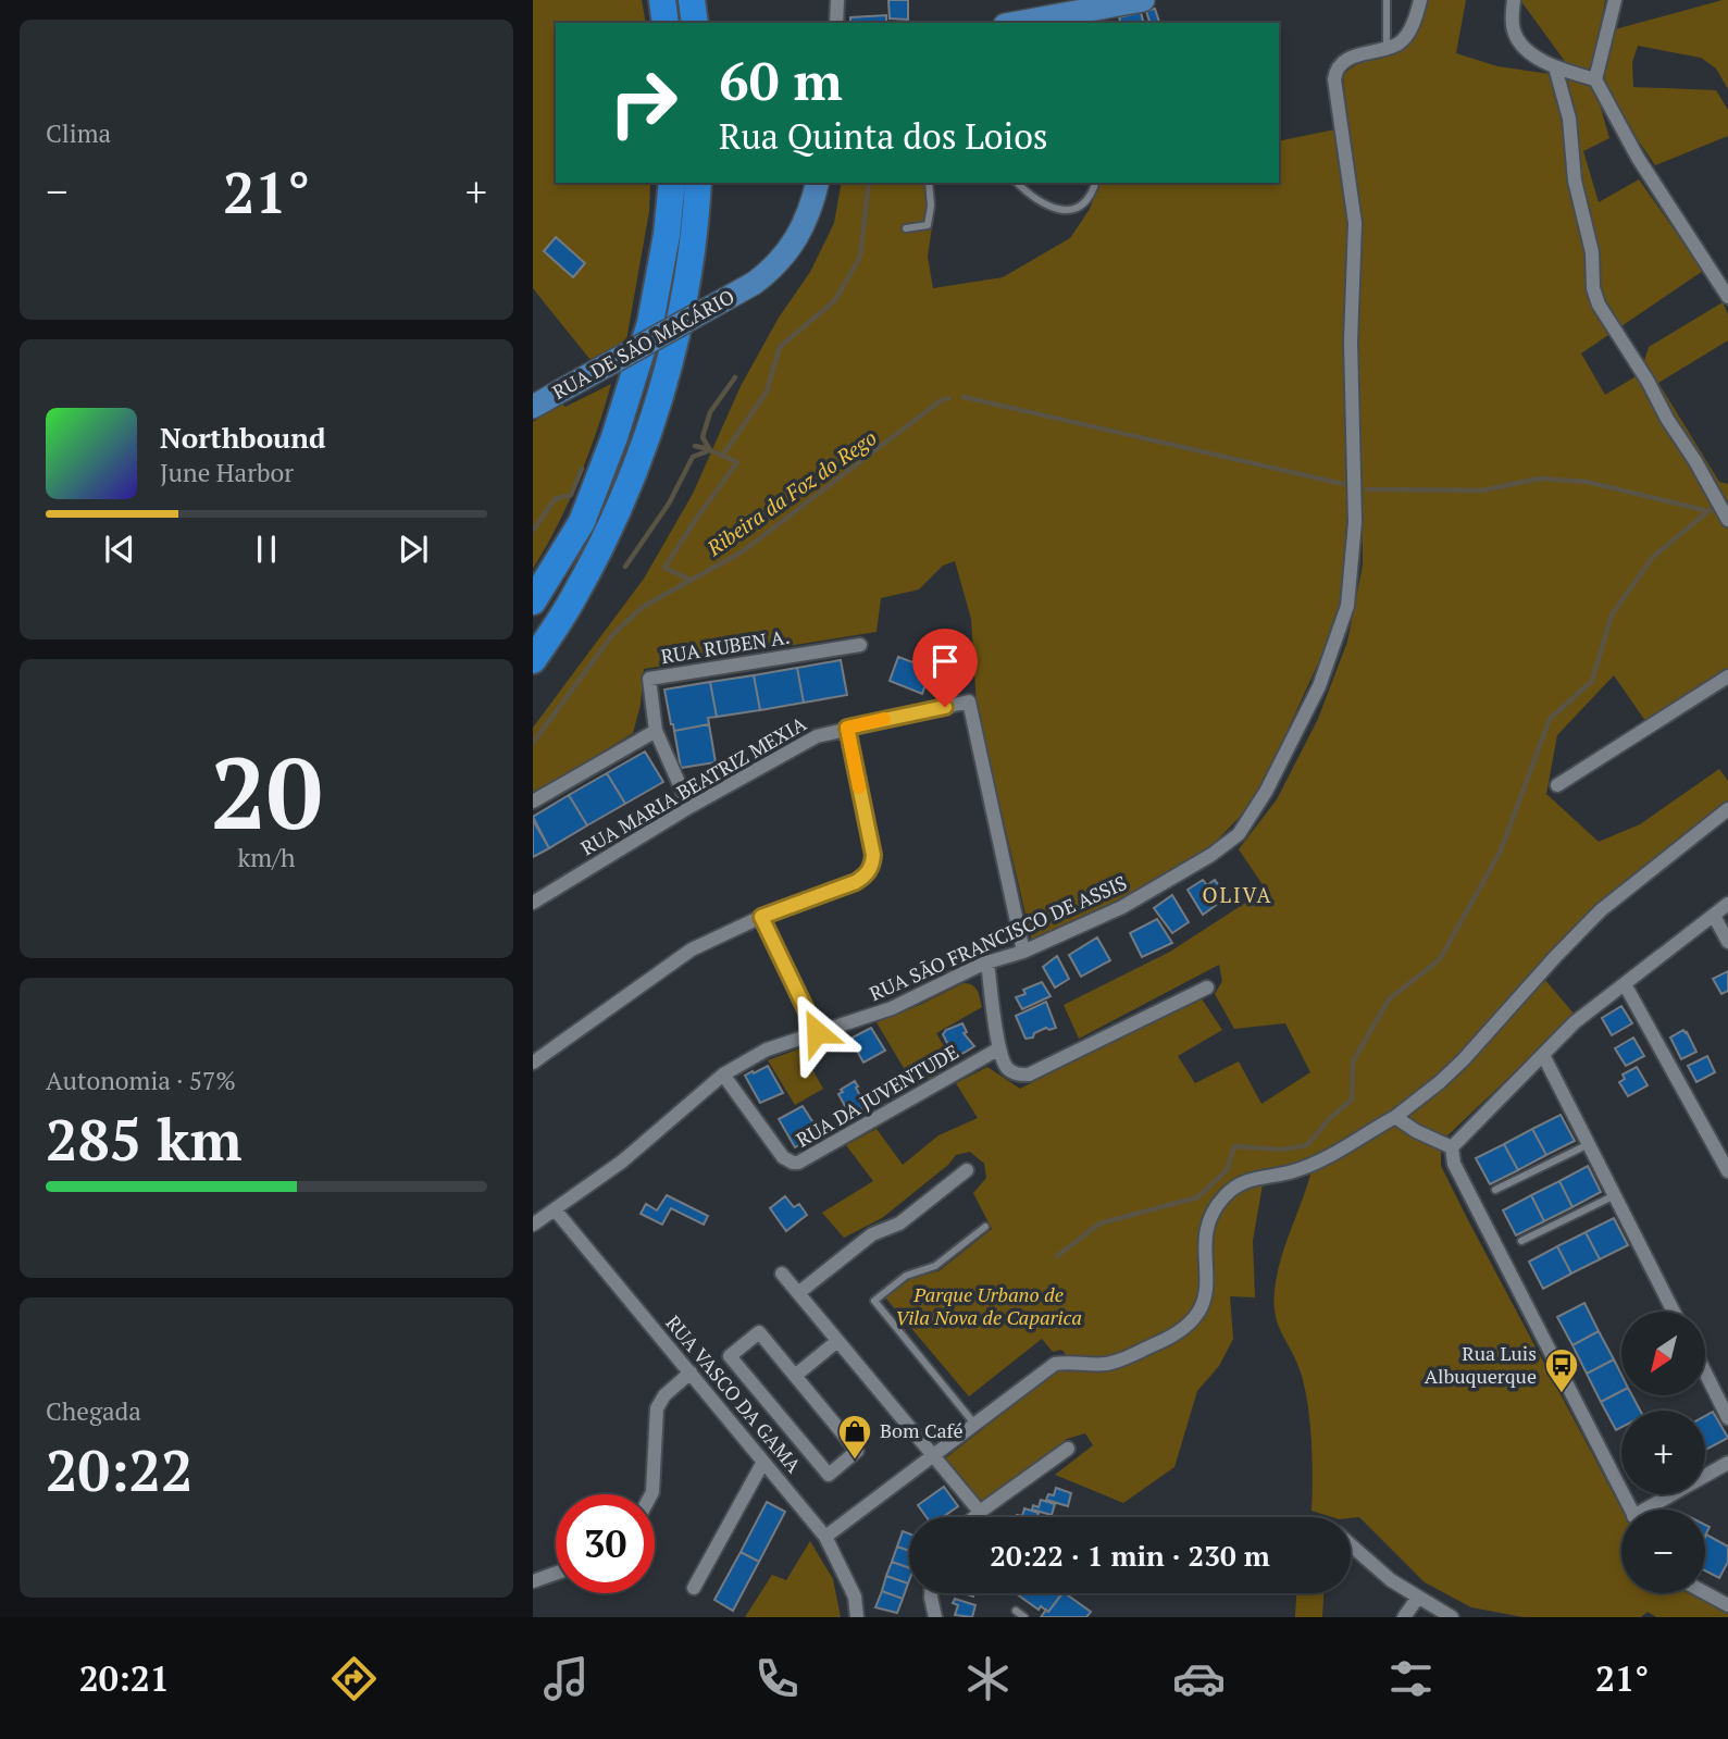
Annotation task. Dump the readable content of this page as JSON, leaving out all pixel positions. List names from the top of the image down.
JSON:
{
  "streets": {
    "main road": ["RUA DE SÃO MACÁRIO"],
    "street": [
      "RUA RUBEN A.",
      "RUA MARIA BEATRIZ MEXIA",
      "RUA SÃO FRANCISCO DE ASSIS",
      "RUA DA JUVENTUDE",
      "RUA VASCO DA GAMA"
    ]
  },
  "crossings": [
    ["RUA RUBEN A.", "RUA MARIA BEATRIZ MEXIA"],
    ["RUA MARIA BEATRIZ MEXIA", "RUA SÃO FRANCISCO DE ASSIS"],
    ["RUA SÃO FRANCISCO DE ASSIS", "RUA DA JUVENTUDE"],
    ["RUA SÃO FRANCISCO DE ASSIS", "RUA VASCO DA GAMA"]
  ],
  "districts": ["OLIVA"],
  "water": ["Ribeira da Foz do Rego"],
  "parks": ["Parque Urbano de Vila Nova de Caparica"],
  "places": {
    "bus stop": ["Rua Luis Albuquerque"],
    "shop": ["Bom Café"]
  },
  "north": "bottom left",
  "page": {
    "tile": [
      "Clima",
      ["20", "km/h"],
      ["Autonomia · 57%", "285 km"],
      ["Chegada", "20:22"]
    ],
    "turn": ["60 m", "Rua Quinta dos Loios"],
    "heat": ["−", "21°", "+"],
    "song": ["Northbound", "June Harbor"],
    "map_buttons": ["+", "−"],
    "limit": "30",
    "trip": "20:22 · 1 min · 230 m",
    "tabs": ["20:21", "21°"]
  }
}
